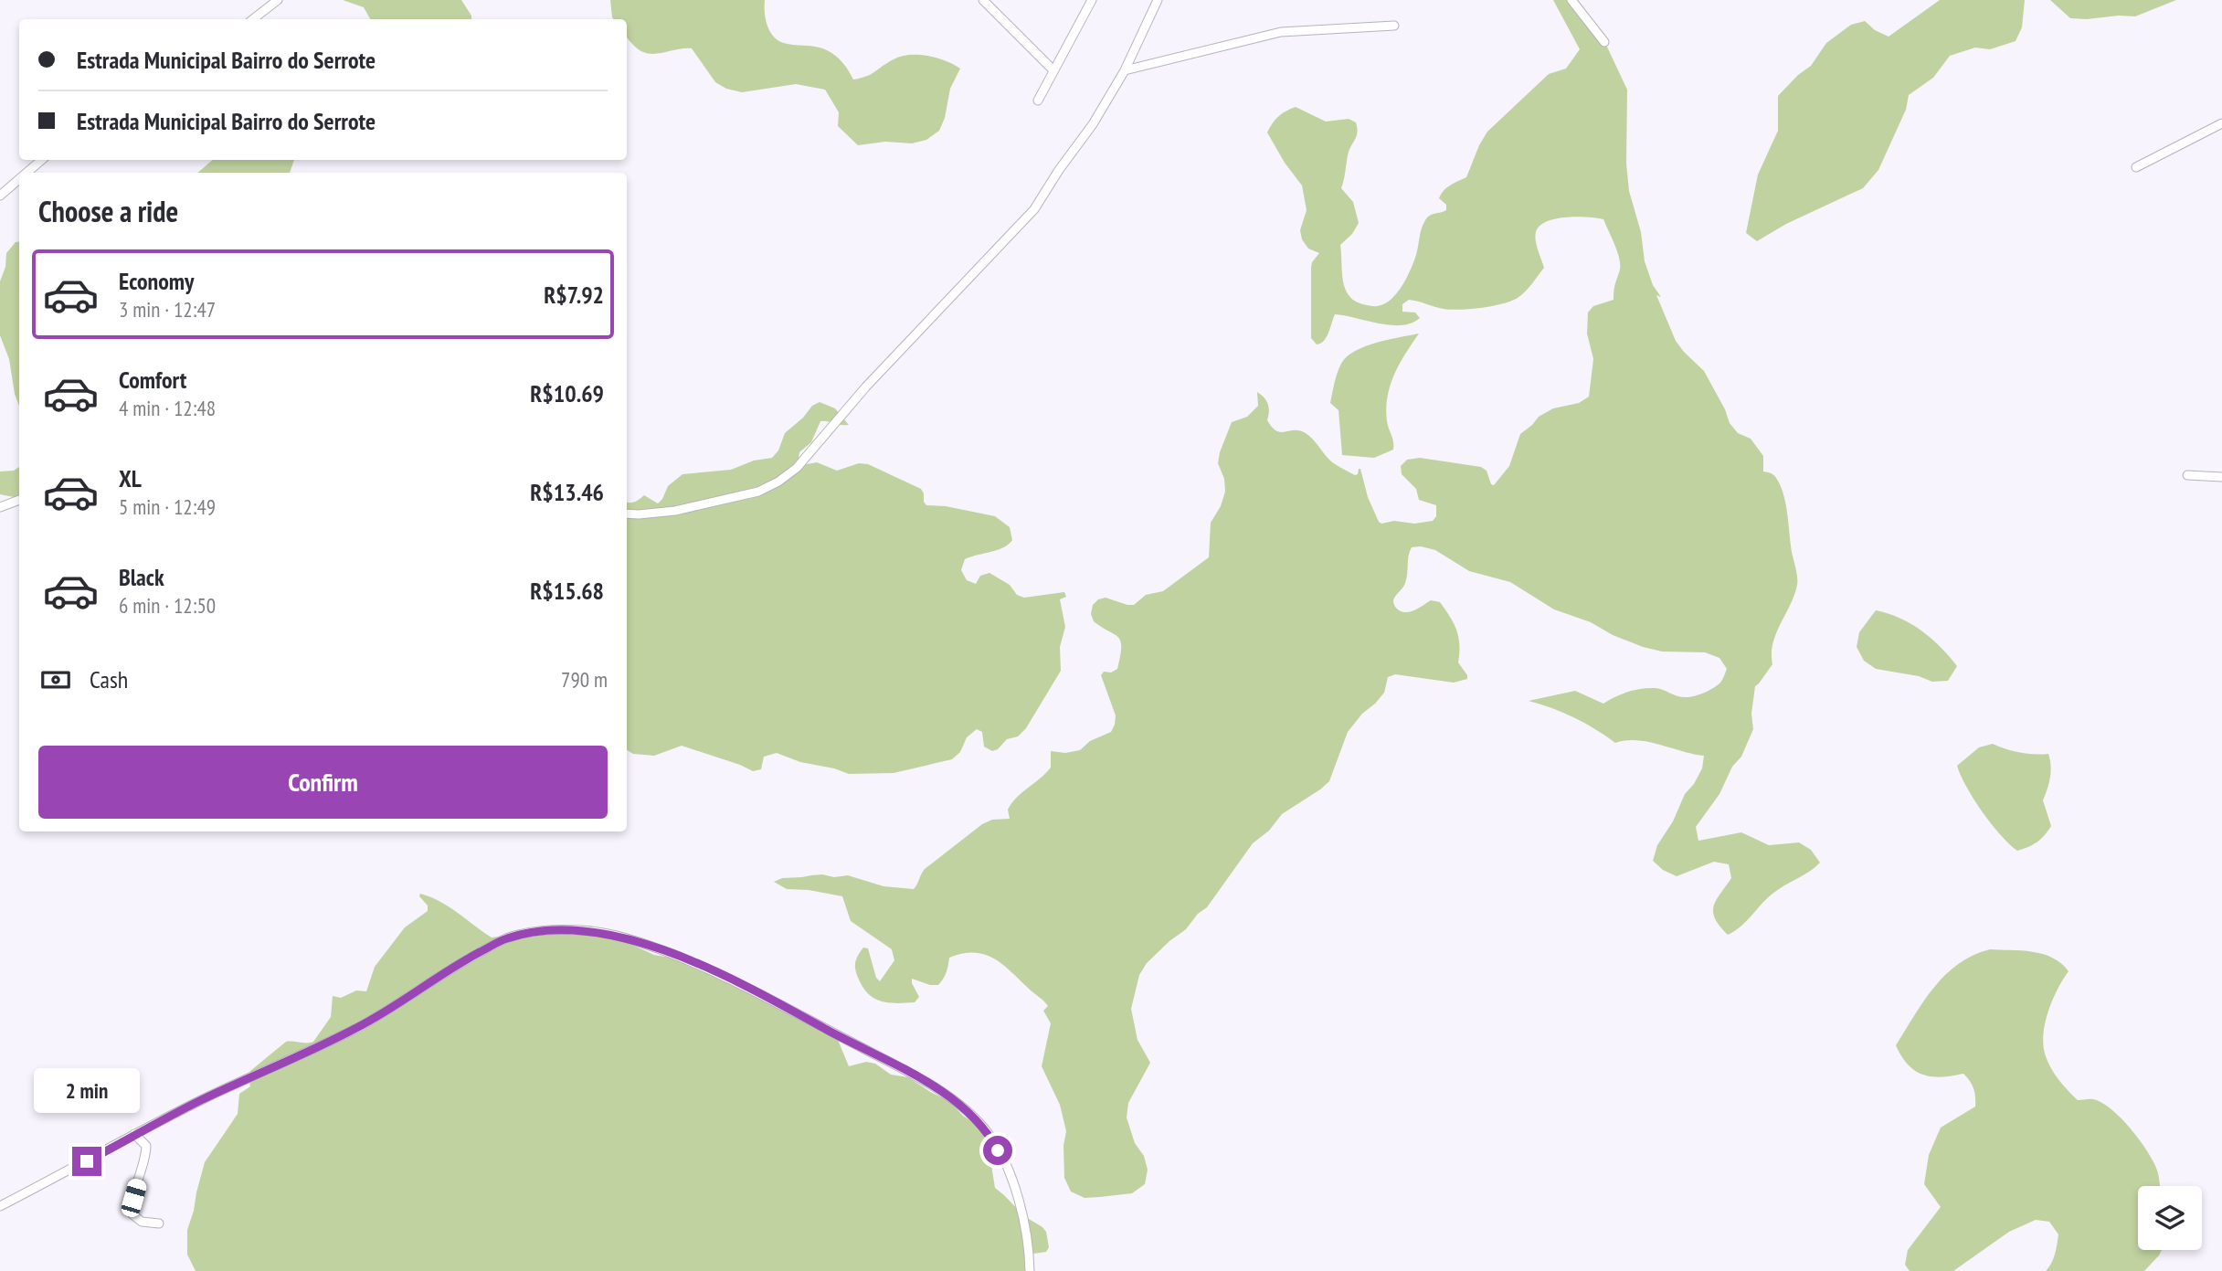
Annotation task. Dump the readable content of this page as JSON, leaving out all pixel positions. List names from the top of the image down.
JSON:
{
  "page": {
    "banner": ["Estrada Municipal Bairro do Serrote", "Estrada Municipal Bairro do Serrote"],
    "heading": "Choose a ride",
    "list": [
      {
        "name": "Economy",
        "note": "3 min · 12:47",
        "value": "R$7.92"
      },
      {
        "name": "Comfort",
        "note": "4 min · 12:48",
        "value": "R$10.69"
      },
      {
        "name": "XL",
        "note": "5 min · 12:49",
        "value": "R$13.46"
      },
      {
        "name": "Black",
        "note": "6 min · 12:50",
        "value": "R$15.68"
      }
    ],
    "pay": ["Cash", "790 m"],
    "buttons": "Confirm",
    "bubble": "2 min"
  }
}
